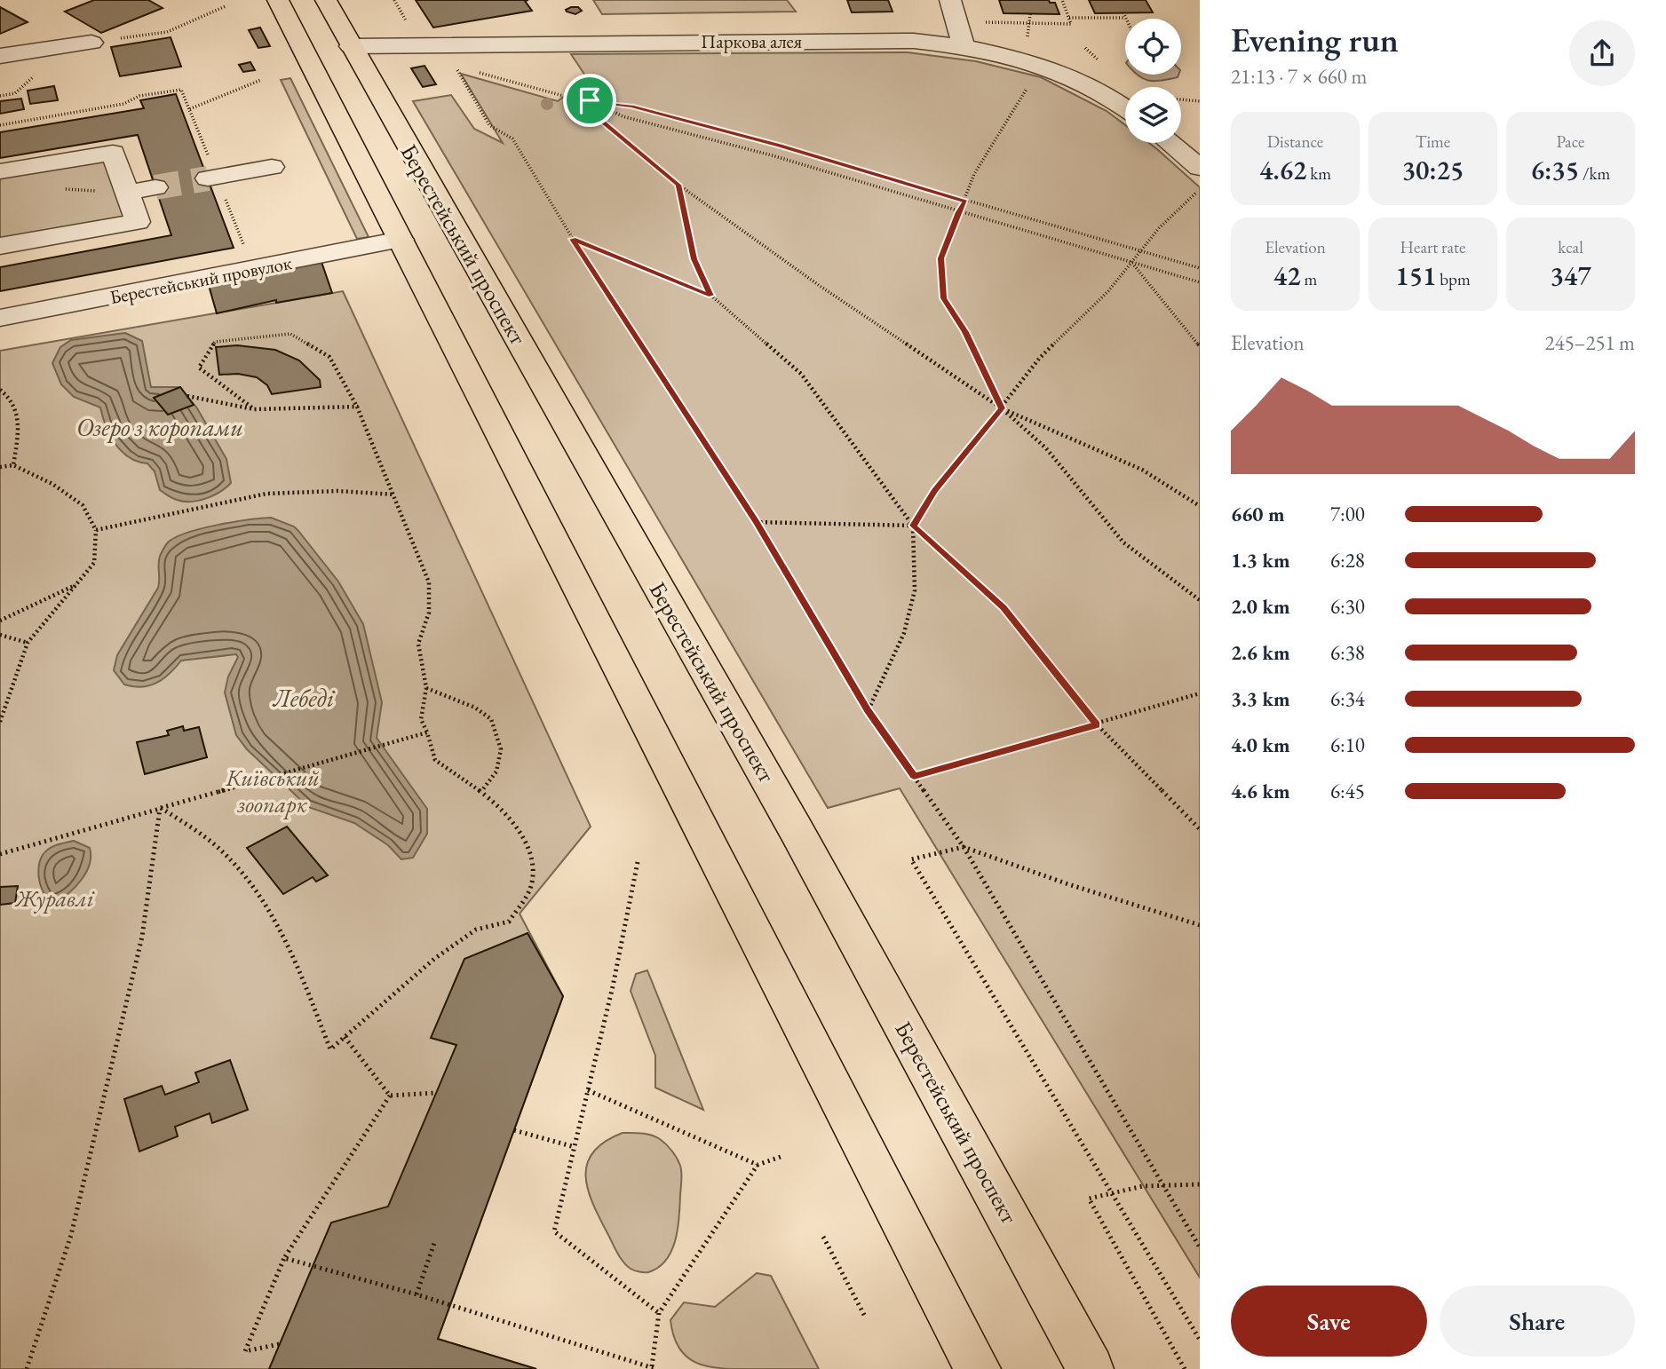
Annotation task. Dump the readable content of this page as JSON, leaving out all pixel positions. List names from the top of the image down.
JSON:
{
  "streets": {
    "main road": ["Берестейський проспект"],
    "street": ["Паркова алея", "Берестейський провулок"]
  },
  "crossings": [
    ["Паркова алея", "Берестейський проспект"],
    ["Берестейський проспект", "Берестейський провулок"]
  ],
  "water": ["Озеро з коропами", "Лебеді"],
  "parks": ["Київський зоопарк", "Журавлі"],
  "page": {
    "heading": ["Evening run", "21:13 · 7 × 660 m"],
    "stats": [
      ["Distance", "4.62 km"],
      ["Time", "30:25"],
      ["Pace", "6:35 /km"],
      ["Elevation", "42 m"],
      ["Heart rate", "151 bpm"],
      ["kcal", "347"]
    ],
    "chart": ["Elevation", "245–251 m"],
    "list": [
      {
        "name": "660 m",
        "note": "7:00"
      },
      {
        "name": "1.3 km",
        "note": "6:28"
      },
      {
        "name": "2.0 km",
        "note": "6:30"
      },
      {
        "name": "2.6 km",
        "note": "6:38"
      },
      {
        "name": "3.3 km",
        "note": "6:34"
      },
      {
        "name": "4.0 km",
        "note": "6:10"
      },
      {
        "name": "4.6 km",
        "note": "6:45"
      }
    ],
    "buttons": ["Save", "Share"]
  }
}
